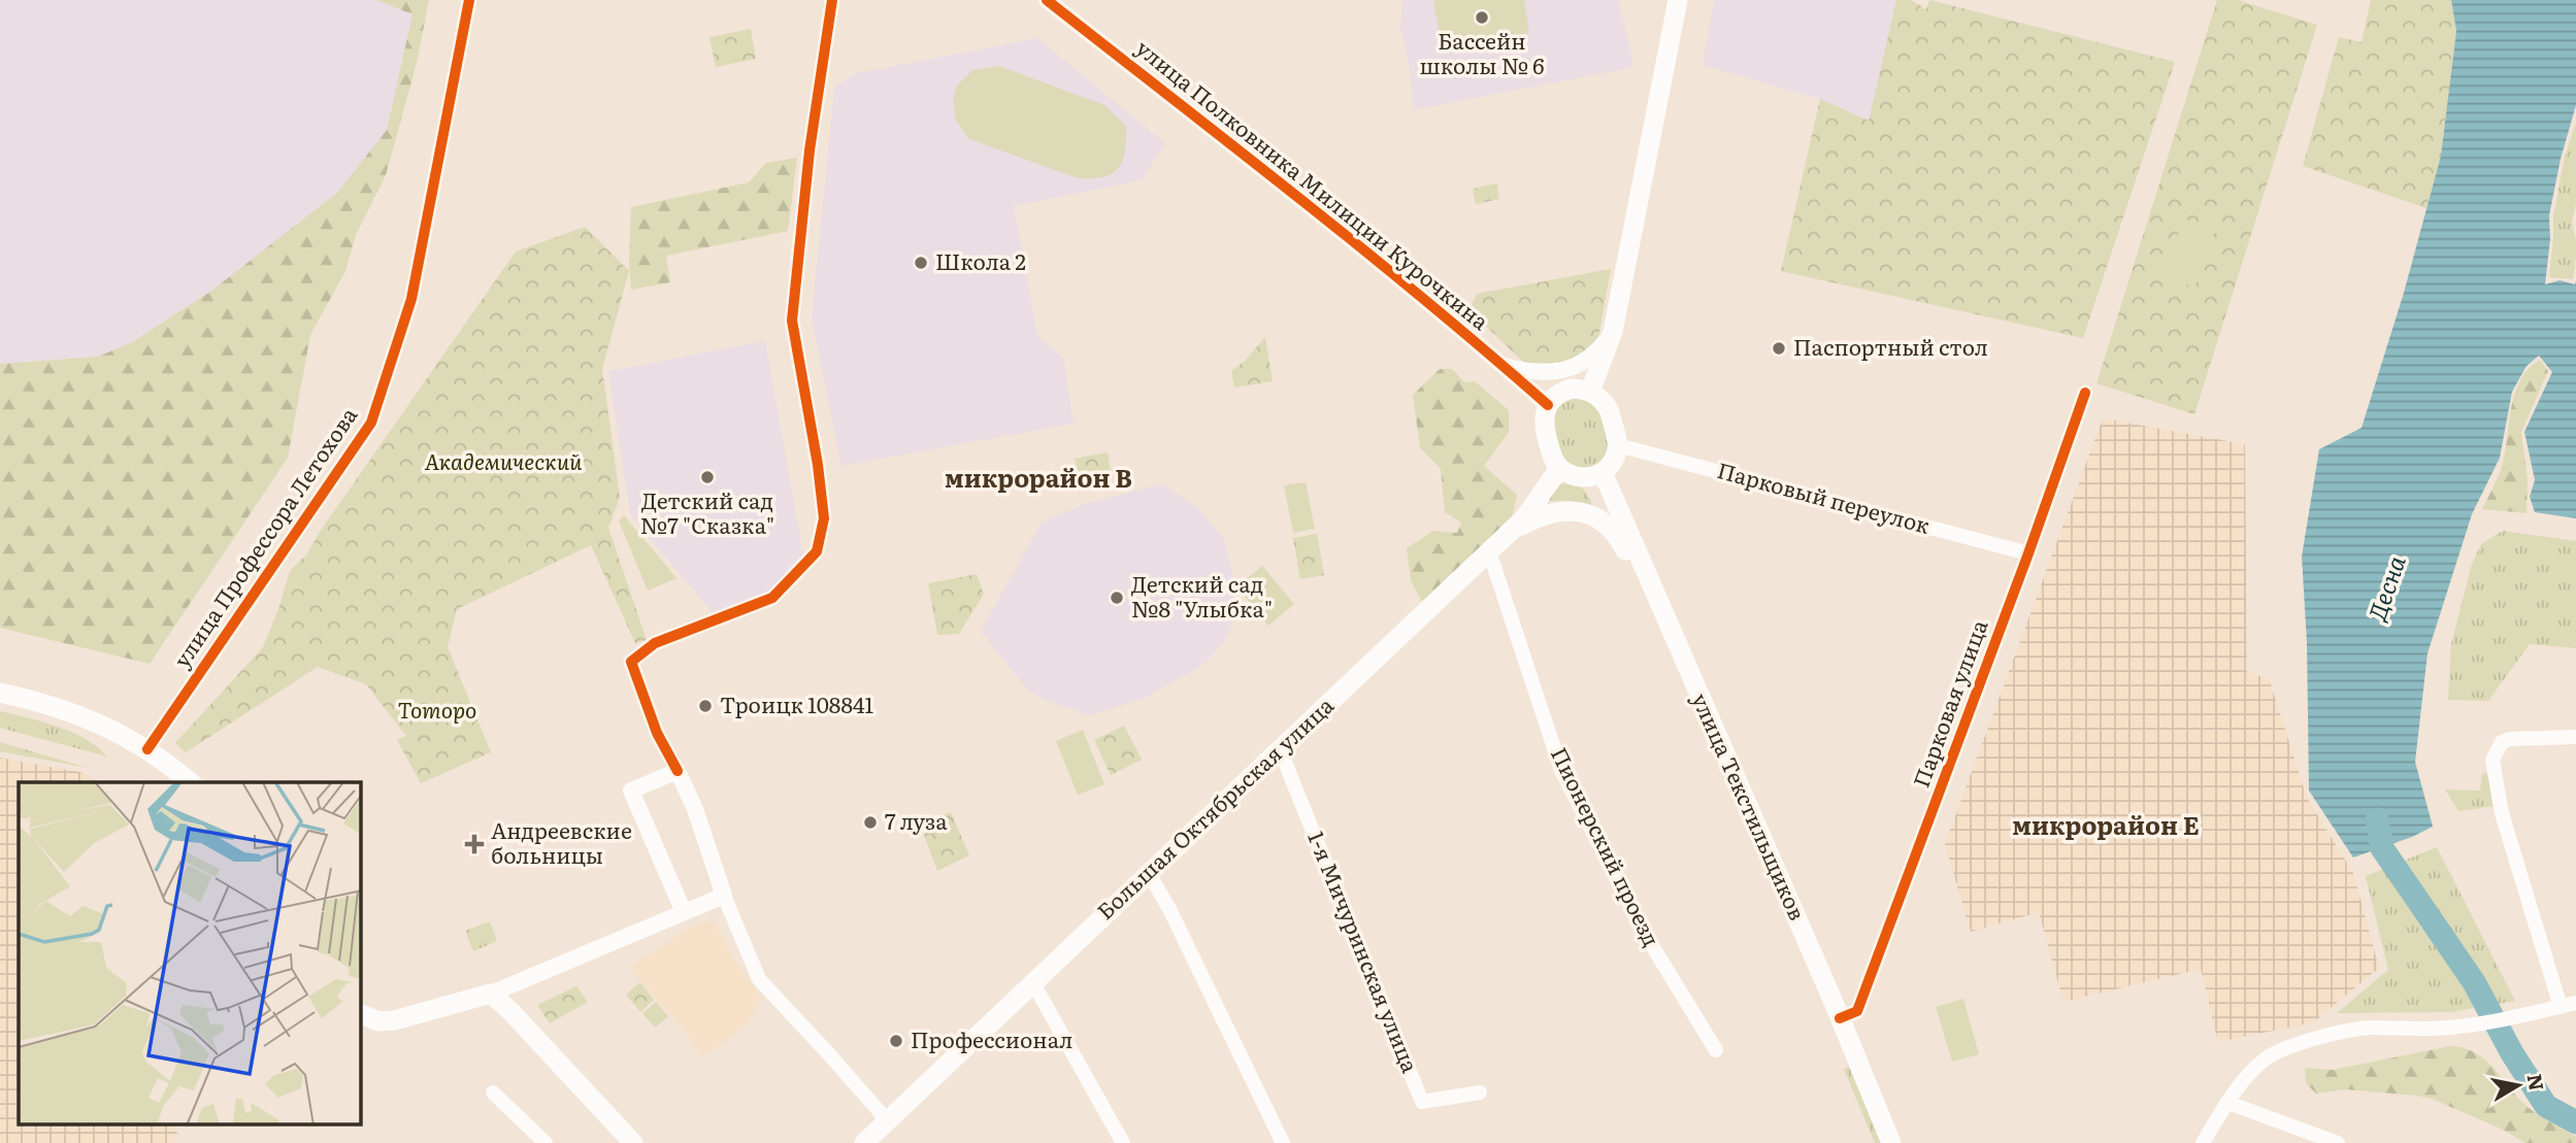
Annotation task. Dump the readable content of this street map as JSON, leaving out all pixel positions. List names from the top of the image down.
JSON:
{
  "streets": {
    "main road": ["улица Текстильщиков", "Большая Октябрьская улица"],
    "street": [
      "улица Полковника Милиции Курочкина",
      "Парковый переулок",
      "улица Профессора Летохова",
      "Парковая улица",
      "Пионерский проезд",
      "1-я Мичуринская улица"
    ]
  },
  "crossings": [
    ["улица Полковника Милиции Курочкина", "Парковый переулок"],
    ["улица Полковника Милиции Курочкина", "улица Текстильщиков"],
    ["улица Полковника Милиции Курочкина", "Большая Октябрьская улица"],
    ["Парковый переулок", "Парковая улица"],
    ["Парковый переулок", "улица Текстильщиков"],
    ["Парковый переулок", "Большая Октябрьская улица"],
    ["Парковая улица", "улица Текстильщиков"],
    ["улица Текстильщиков", "Большая Октябрьская улица"],
    ["Большая Октябрьская улица", "Пионерский проезд"],
    ["Большая Октябрьская улица", "1-я Мичуринская улица"]
  ],
  "districts": ["микрорайон В", "микрорайон Е"],
  "water": ["Десна"],
  "parks": ["Академический", "Тоторо"],
  "places": {
    "other": [
      "Бассейн школы № 6",
      "Школа 2",
      "Паспортный стол",
      "Детский сад №7 \"Сказка\"",
      "Детский сад №8 \"Улыбка\"",
      "Троицк 108841",
      "7 луза",
      "Профессионал"
    ],
    "health": ["Андреевские больницы"]
  },
  "north": "right"
}
